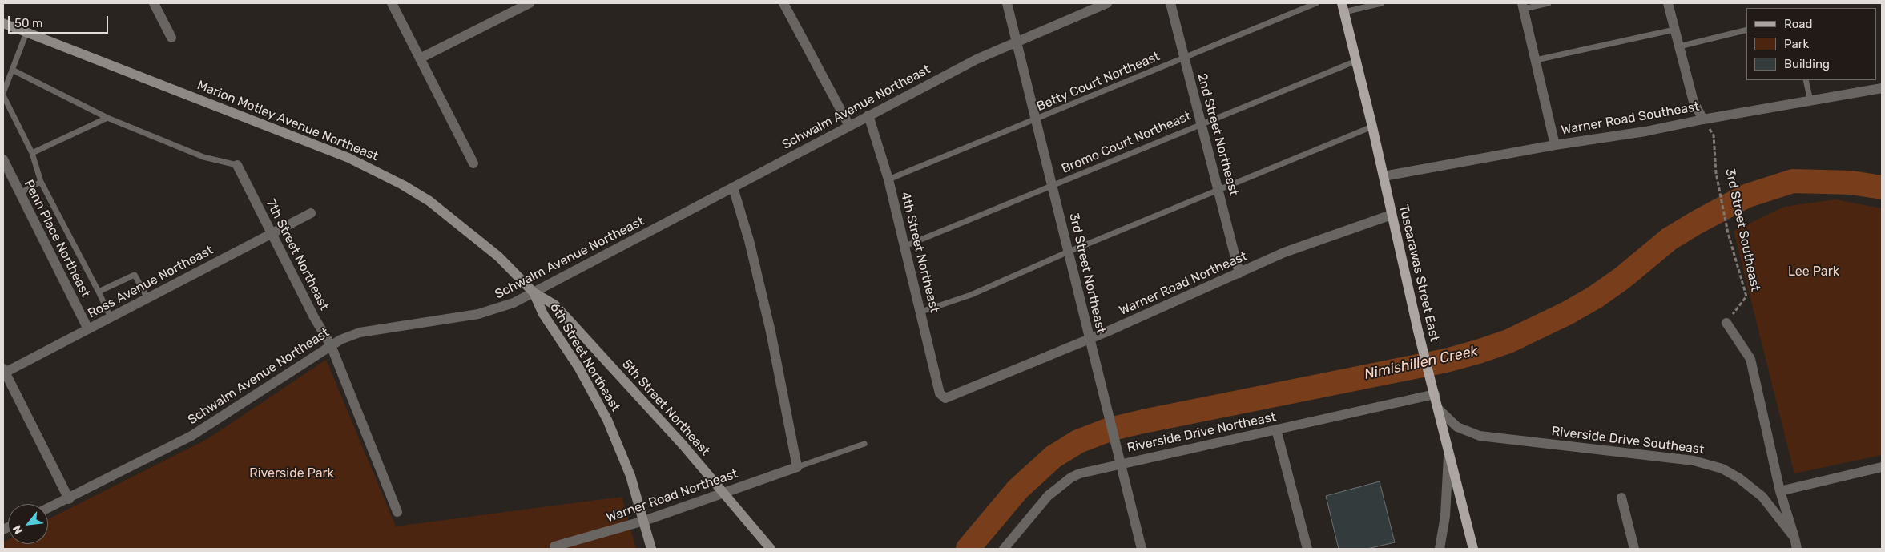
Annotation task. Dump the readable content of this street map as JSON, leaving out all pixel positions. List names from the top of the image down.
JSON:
{
  "streets": {
    "main road": [
      "Marion Motley Avenue Northeast",
      "Tuscarawas Street East",
      "6th Street Northeast",
      "5th Street Northeast"
    ],
    "street": [
      "Schwalm Avenue Northeast",
      "Warner Road Southeast",
      "2nd Street Northeast",
      "Penn Place Northeast",
      "4th Street Northeast",
      "7th Street Northeast",
      "3rd Street Northeast",
      "Ross Avenue Northeast",
      "Warner Road Northeast",
      "Riverside Drive Northeast",
      "Riverside Drive Southeast"
    ],
    "lane": ["Betty Court Northeast", "Bromo Court Northeast"],
    "path": ["3rd Street Southeast"]
  },
  "crossings": [
    ["Betty Court Northeast", "2nd Street Northeast"],
    ["Betty Court Northeast", "4th Street Northeast"],
    ["Betty Court Northeast", "3rd Street Northeast"],
    ["Schwalm Avenue Northeast", "Marion Motley Avenue Northeast"],
    ["Schwalm Avenue Northeast", "4th Street Northeast"],
    ["Schwalm Avenue Northeast", "7th Street Northeast"],
    ["Schwalm Avenue Northeast", "3rd Street Northeast"],
    ["Schwalm Avenue Northeast", "6th Street Northeast"],
    ["Schwalm Avenue Northeast", "5th Street Northeast"],
    ["Warner Road Southeast", "3rd Street Southeast"],
    ["Warner Road Southeast", "Tuscarawas Street East"],
    ["Marion Motley Avenue Northeast", "6th Street Northeast"],
    ["Marion Motley Avenue Northeast", "5th Street Northeast"],
    ["2nd Street Northeast", "Bromo Court Northeast"],
    ["2nd Street Northeast", "Warner Road Northeast"],
    ["Bromo Court Northeast", "4th Street Northeast"],
    ["Bromo Court Northeast", "3rd Street Northeast"],
    ["Bromo Court Northeast", "Tuscarawas Street East"],
    ["Penn Place Northeast", "Ross Avenue Northeast"],
    ["4th Street Northeast", "Warner Road Northeast"],
    ["7th Street Northeast", "Ross Avenue Northeast"],
    ["3rd Street Northeast", "Warner Road Northeast"],
    ["3rd Street Northeast", "Riverside Drive Northeast"],
    ["Tuscarawas Street East", "Warner Road Northeast"],
    ["Tuscarawas Street East", "Riverside Drive Northeast"],
    ["Tuscarawas Street East", "Riverside Drive Southeast"],
    ["Warner Road Northeast", "6th Street Northeast"],
    ["Warner Road Northeast", "5th Street Northeast"],
    ["6th Street Northeast", "5th Street Northeast"]
  ],
  "water": ["Nimishillen Creek"],
  "parks": ["Lee Park", "Riverside Park"],
  "legend": ["Road", "Park", "Building"],
  "scale_bar": "50 m",
  "north": "bottom left"
}
